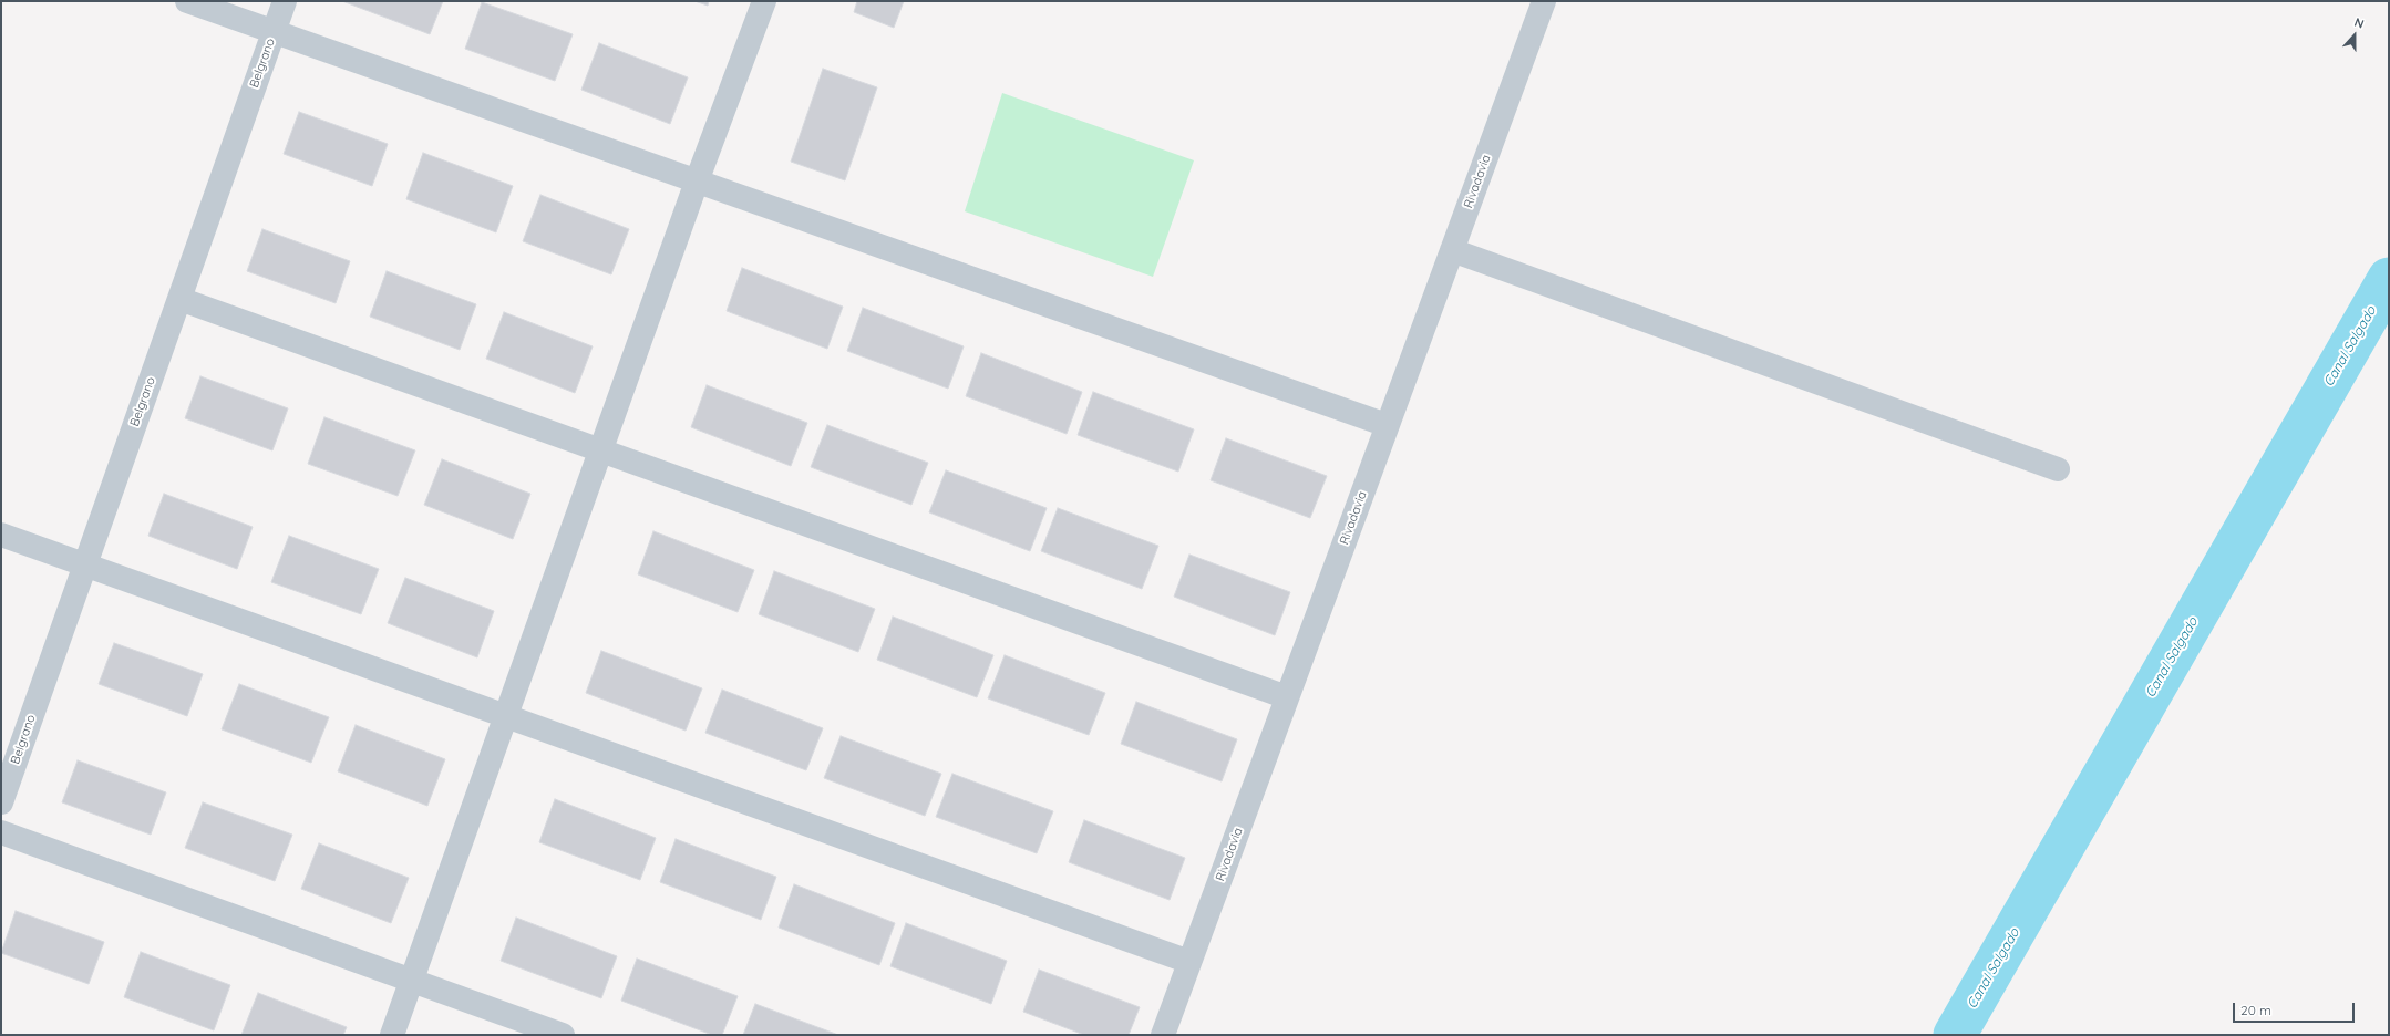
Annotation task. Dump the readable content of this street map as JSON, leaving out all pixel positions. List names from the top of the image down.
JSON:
{
  "streets": {
    "street": ["Belgrano", "Rivadavia"]
  },
  "water": ["Canal Salgado"],
  "scale_bar": "20 m",
  "north": "top"
}
